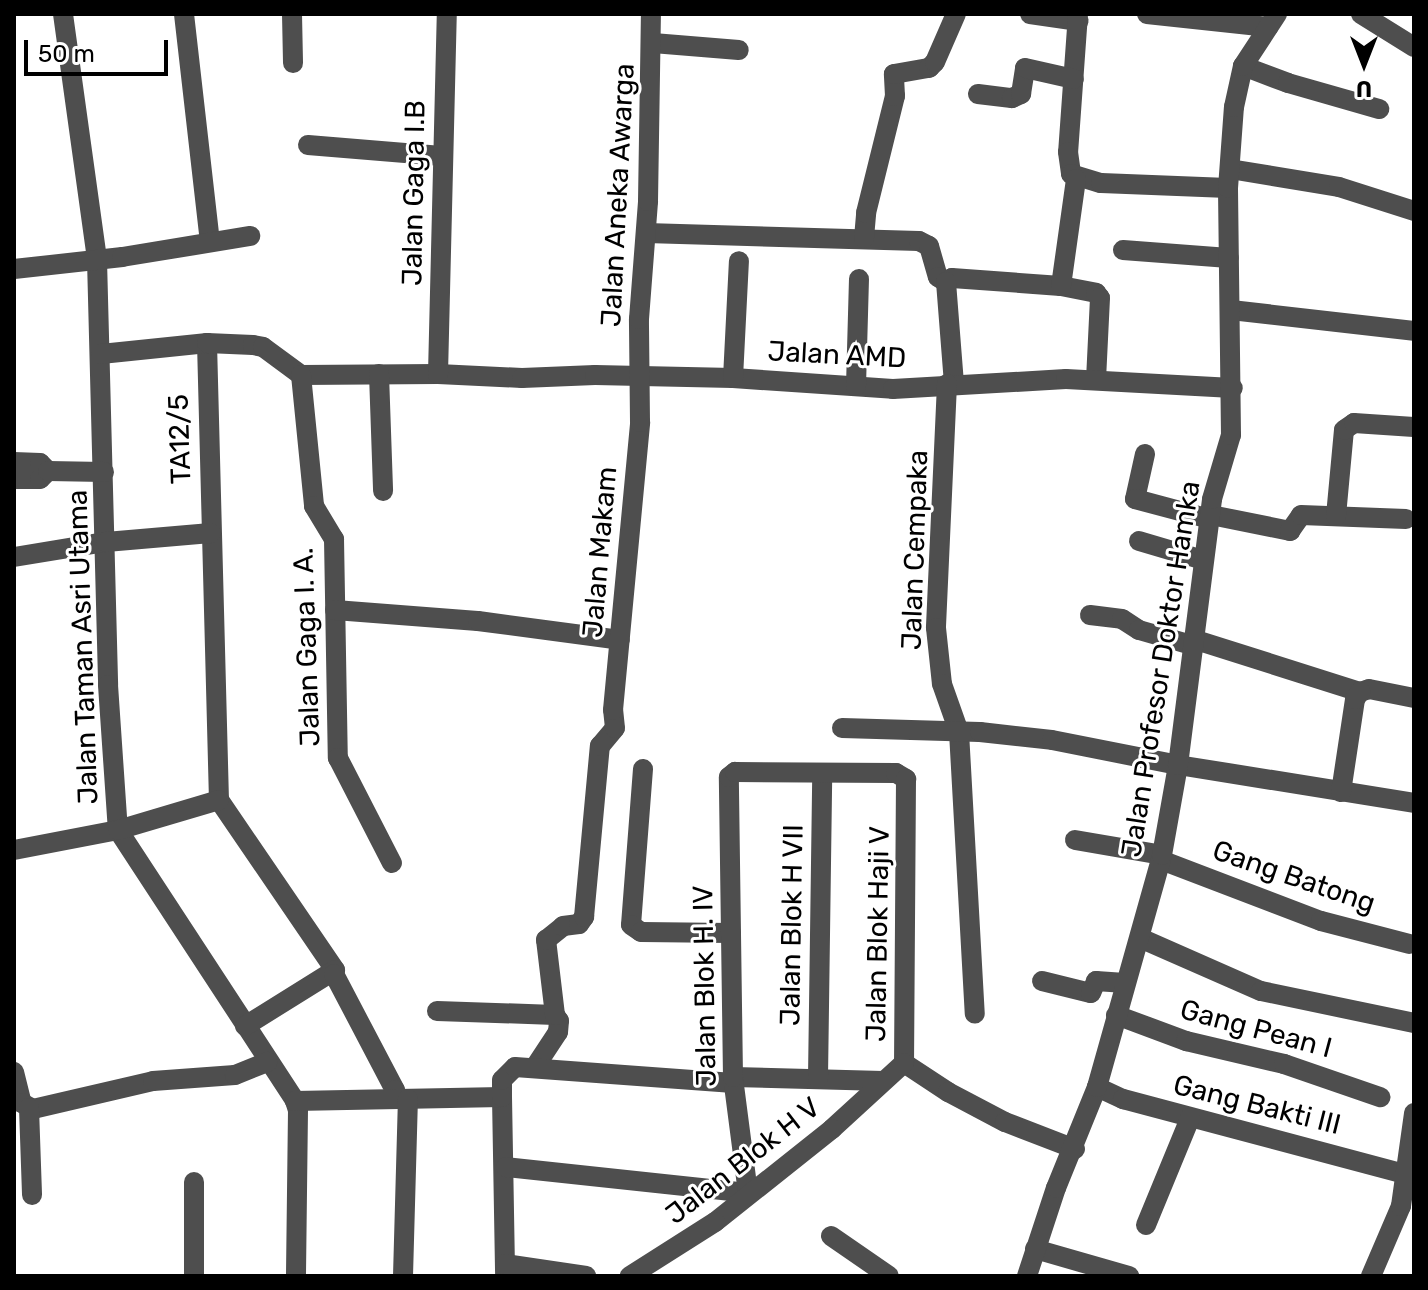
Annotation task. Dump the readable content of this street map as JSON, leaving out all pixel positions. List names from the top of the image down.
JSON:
{
  "streets": {
    "street": [
      "Jalan Gaga I.B",
      "Jalan Aneka Awarga",
      "Jalan AMD",
      "TA12/5",
      "Jalan Cempaka",
      "Jalan Makam",
      "Jalan Taman Asri Utama",
      "Jalan Gaga I. A.",
      "Jalan Profesor Doktor Hamka",
      "Gang Batong",
      "Jalan Blok H VII",
      "Jalan Blok Haji V",
      "Jalan Blok H. IV",
      "Gang Pean I",
      "Gang Bakti III",
      "Jalan Blok H V"
    ]
  },
  "crossings": [
    ["Jalan Gaga I.B", "Jalan AMD"],
    ["Jalan Aneka Awarga", "Jalan AMD"],
    ["Jalan Aneka Awarga", "Jalan Makam"],
    ["Jalan AMD", "Jalan Cempaka"],
    ["Jalan AMD", "Jalan Makam"],
    ["Jalan AMD", "Jalan Gaga I. A."],
    ["Jalan AMD", "Jalan Profesor Doktor Hamka"],
    ["Jalan Profesor Doktor Hamka", "Gang Batong"],
    ["Jalan Profesor Doktor Hamka", "Gang Pean I"],
    ["Jalan Profesor Doktor Hamka", "Gang Bakti III"],
    ["Jalan Blok H VII", "Jalan Blok Haji V"],
    ["Jalan Blok H VII", "Jalan Blok H. IV"],
    ["Jalan Blok Haji V", "Jalan Blok H. IV"],
    ["Jalan Blok Haji V", "Jalan Blok H V"],
    ["Jalan Blok H. IV", "Jalan Blok H V"]
  ],
  "scale_bar": "50 m",
  "north": "bottom"
}
